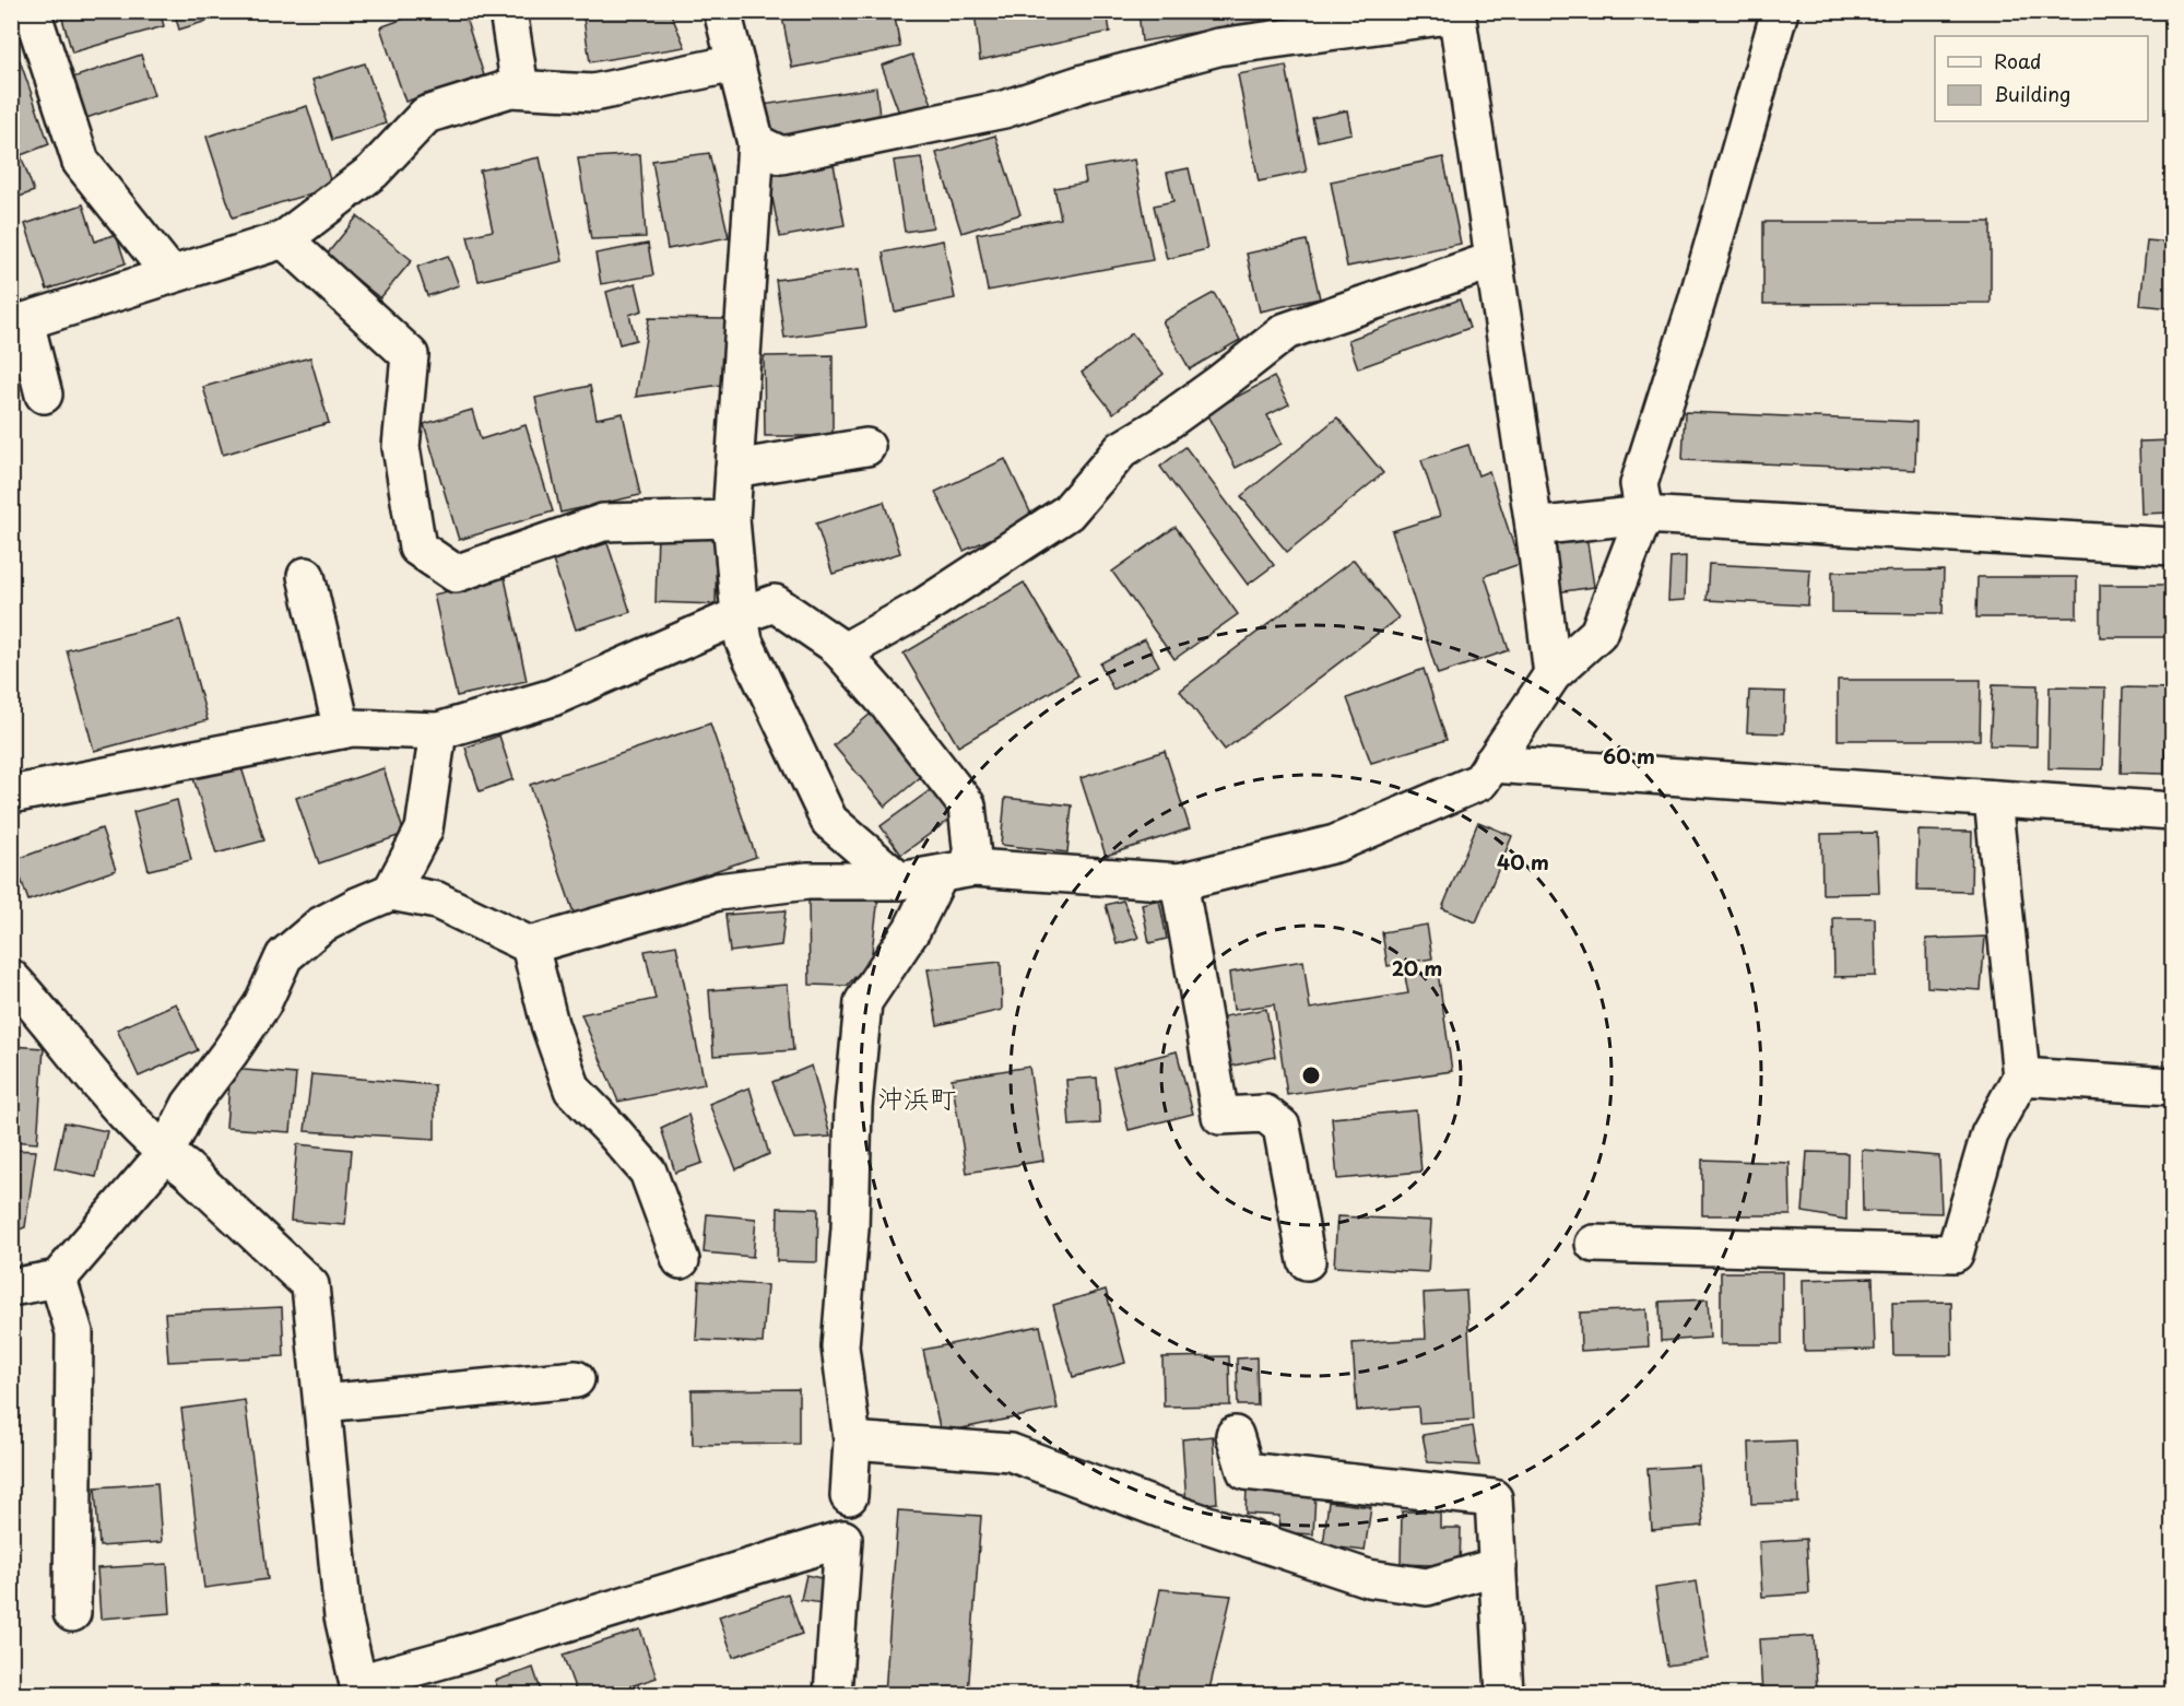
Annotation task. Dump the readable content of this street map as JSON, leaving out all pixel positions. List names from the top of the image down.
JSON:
{
  "districts": ["沖浜町"],
  "legend": ["Road", "Building"],
  "rings": ["60 m", "40 m", "20 m"]
}
